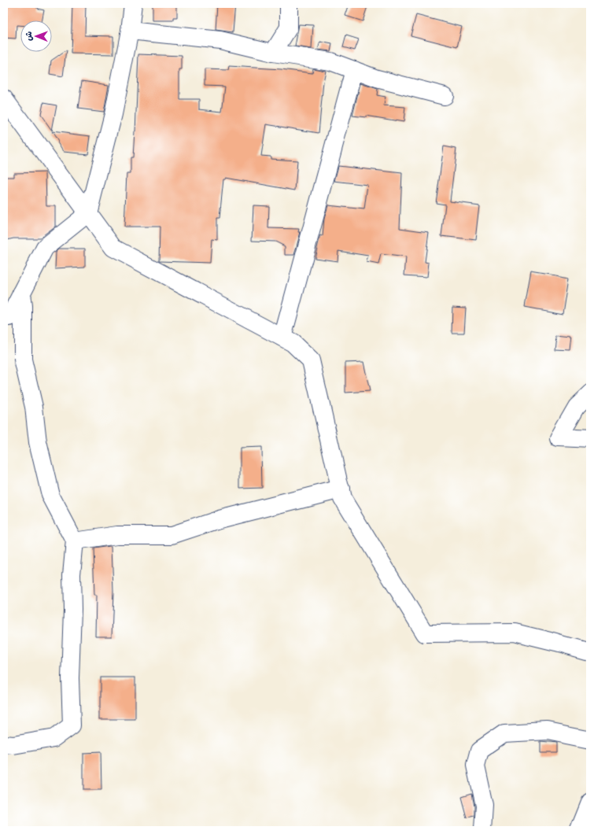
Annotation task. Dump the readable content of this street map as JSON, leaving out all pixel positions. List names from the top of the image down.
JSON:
{
  "north": "left"
}
